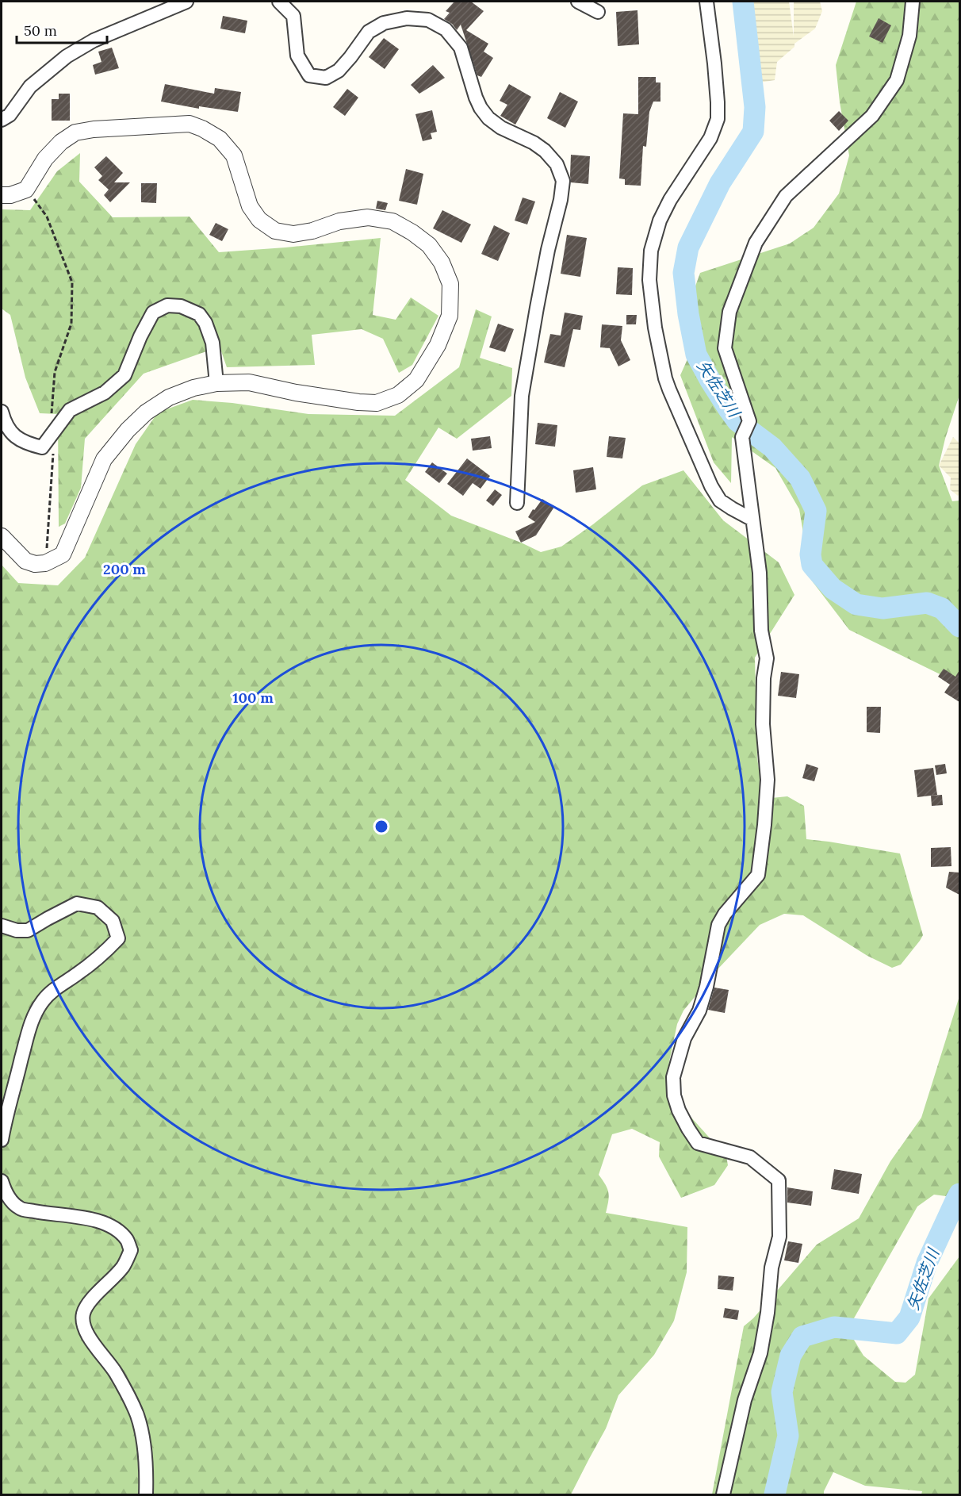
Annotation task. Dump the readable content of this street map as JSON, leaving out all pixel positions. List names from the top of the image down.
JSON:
{
  "water": ["矢佐芝川"],
  "scale_bar": "50 m",
  "rings": ["200 m", "100 m"]
}
